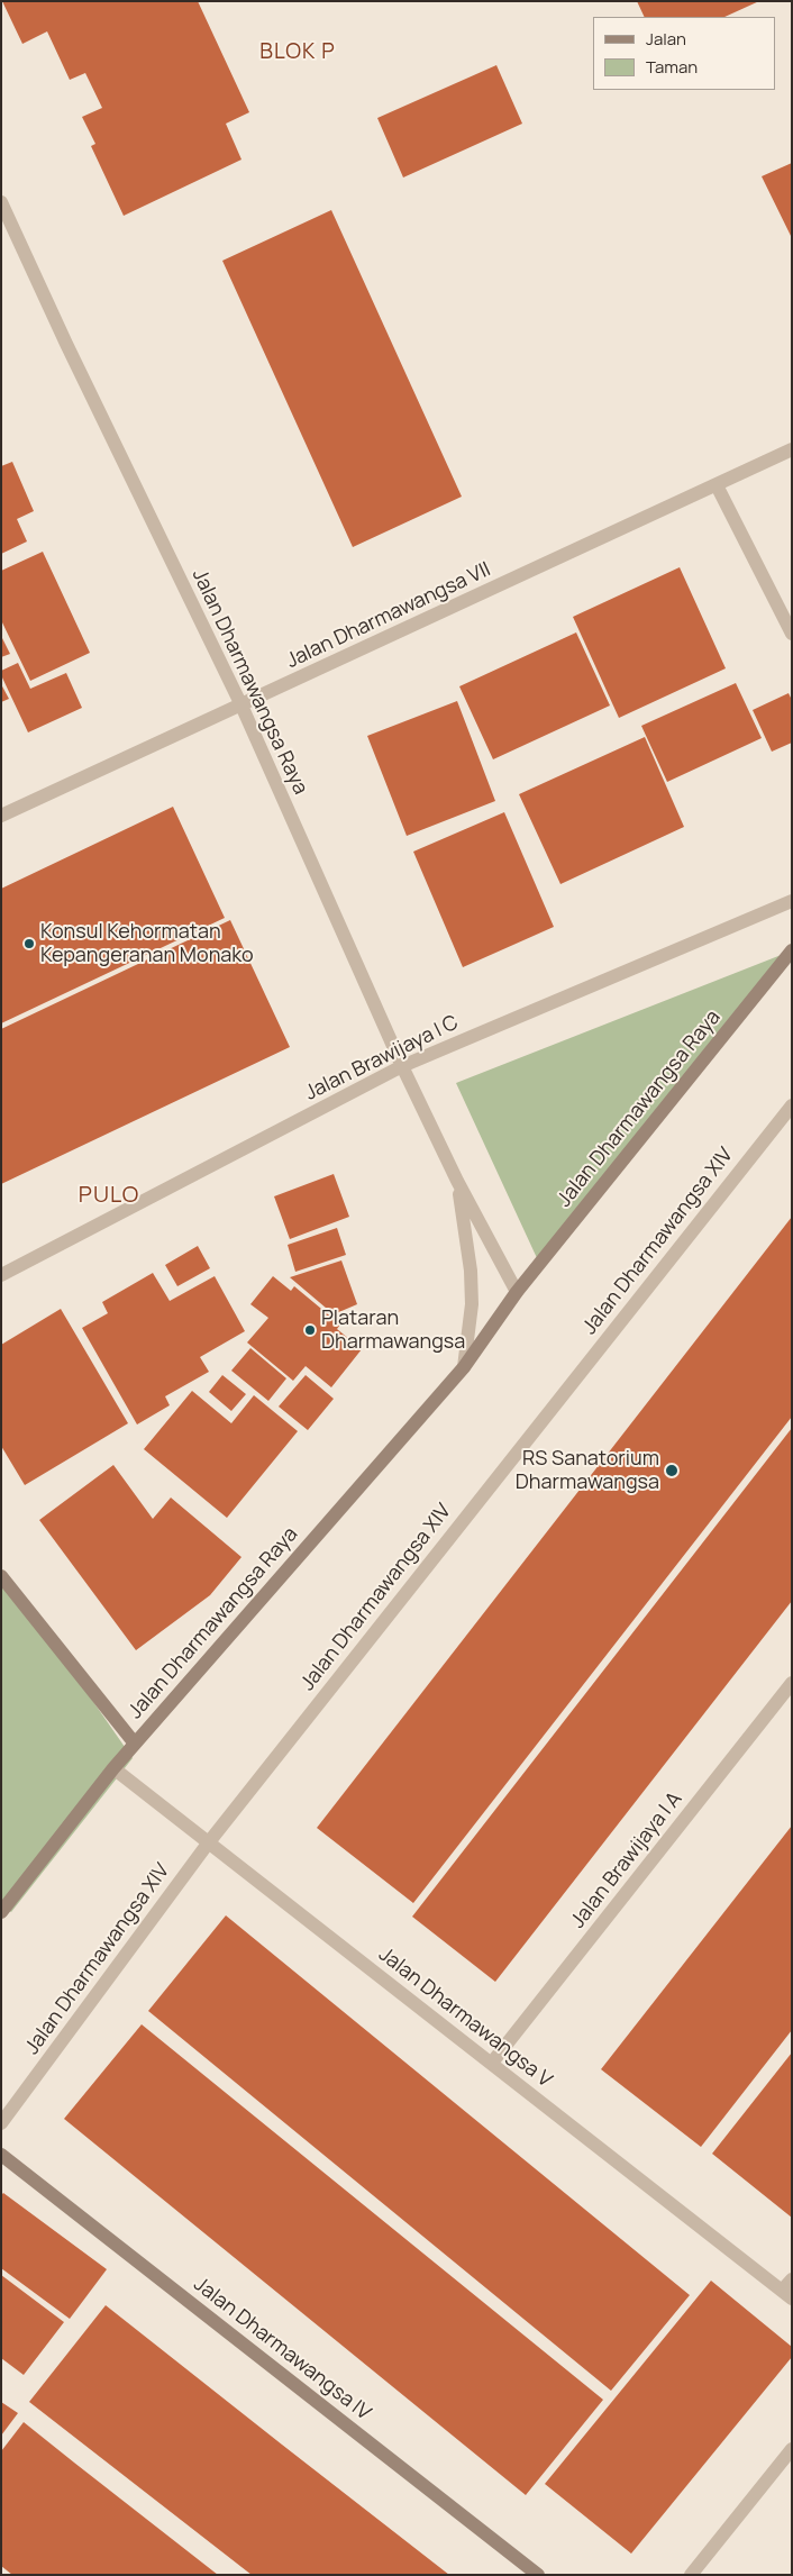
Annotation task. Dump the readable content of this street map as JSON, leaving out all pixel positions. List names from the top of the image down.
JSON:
{
  "streets": {
    "street": [
      "Jalan Dharmawangsa VII",
      "Jalan Dharmawangsa Raya",
      "Jalan Brawijaya I C",
      "Jalan Dharmawangsa XIV",
      "Jalan Brawijaya I A",
      "Jalan Dharmawangsa V",
      "Jalan Dharmawangsa IV"
    ]
  },
  "crossings": [
    ["Jalan Dharmawangsa VII", "Jalan Dharmawangsa Raya"],
    ["Jalan Dharmawangsa Raya", "Jalan Brawijaya I C"],
    ["Jalan Dharmawangsa Raya", "Jalan Dharmawangsa V"],
    ["Jalan Dharmawangsa XIV", "Jalan Dharmawangsa V"],
    ["Jalan Brawijaya I A", "Jalan Dharmawangsa V"]
  ],
  "districts": ["BLOK P", "PULO"],
  "places": ["Konsul Kehormatan Kepangeranan Monako", "Plataran Dharmawangsa", "RS Sanatorium Dharmawangsa"],
  "legend": ["Jalan", "Taman"]
}
